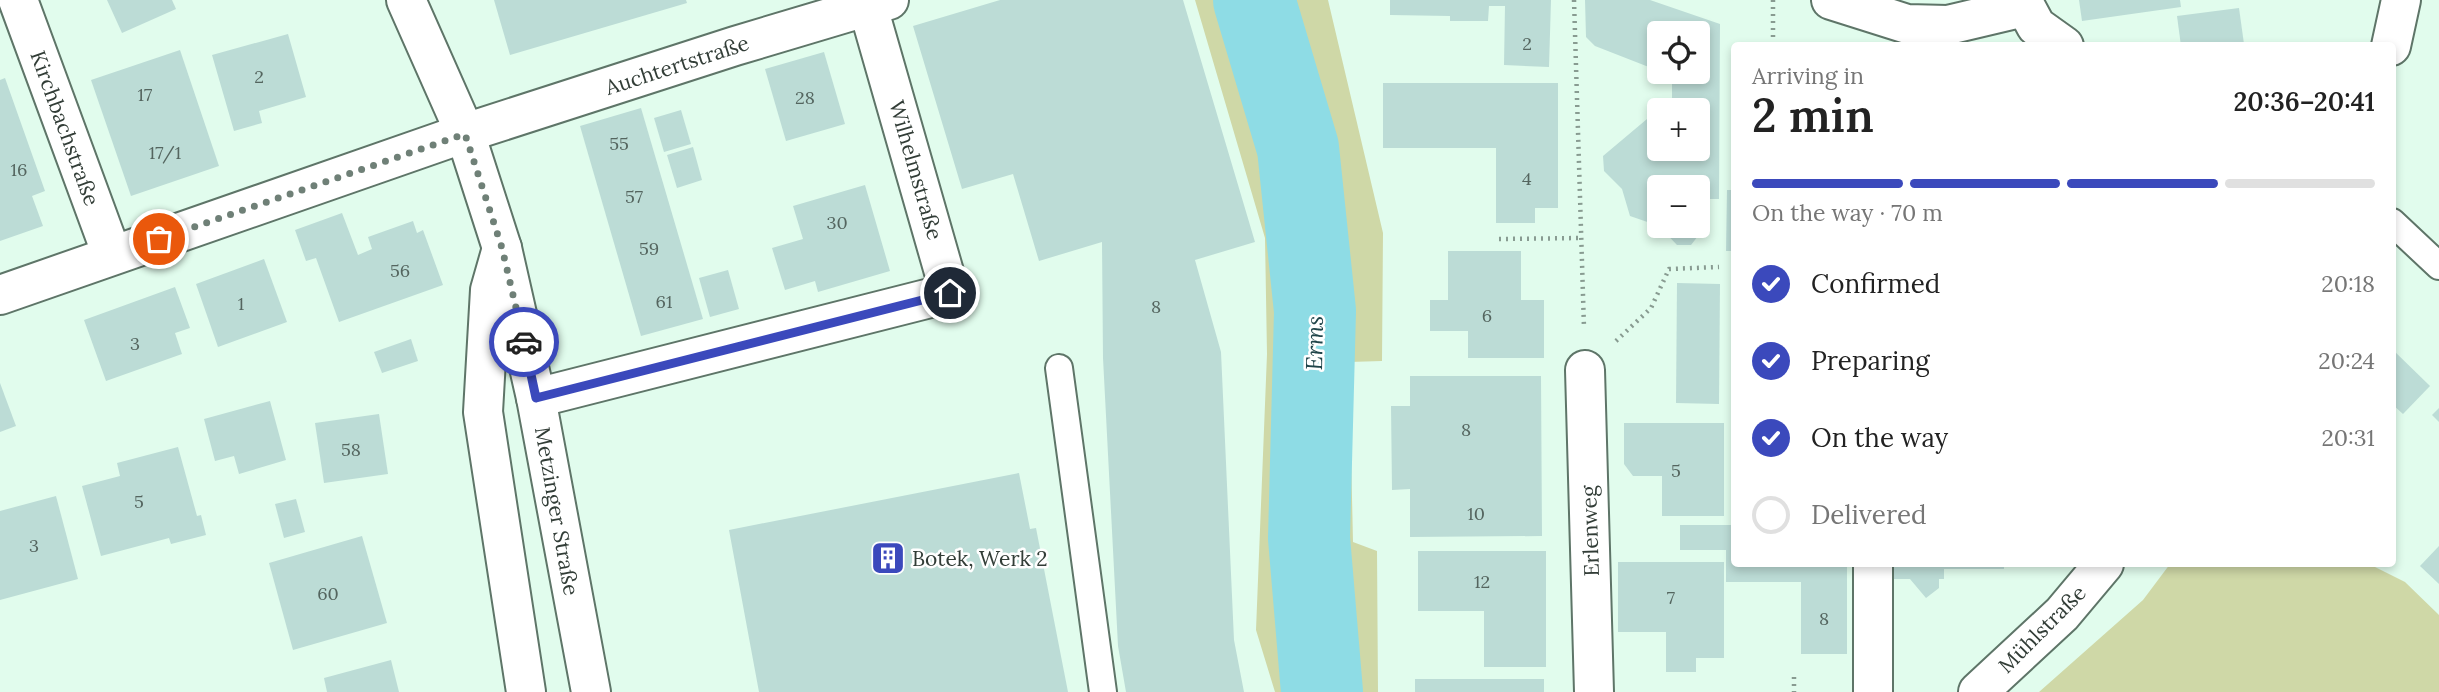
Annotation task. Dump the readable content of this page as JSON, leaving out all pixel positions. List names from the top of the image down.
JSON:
{
  "streets": {
    "street": [
      "Auchtertstraße",
      "Kirchbachstraße",
      "Wilhelmstraße",
      "Metzinger Straße",
      "Erlenweg",
      "Mühlstraße"
    ]
  },
  "crossings": [
    ["Auchtertstraße", "Kirchbachstraße"],
    ["Auchtertstraße", "Wilhelmstraße"],
    ["Auchtertstraße", "Metzinger Straße"],
    ["Wilhelmstraße", "Metzinger Straße"]
  ],
  "water": ["Erms"],
  "places": {
    "building": ["Botek, Werk 2"]
  },
  "house_numbers": [
    "2",
    "2",
    "17",
    "28",
    "55",
    "17/1",
    "16",
    "4",
    "57",
    "30",
    "59",
    "56",
    "61",
    "1",
    "8",
    "6",
    "3",
    "8",
    "58",
    "5",
    "5",
    "10",
    "3",
    "12",
    "60",
    "7",
    "8"
  ],
  "page": {
    "map_buttons": ["+", "−"],
    "heading": ["2 min", "Arriving in", "20:36–20:41"],
    "bar": "On the way · 70 m",
    "list": [
      ["Confirmed", "20:18"],
      ["Preparing", "20:24"],
      ["On the way", "20:31"],
      "Delivered"
    ]
  }
}
